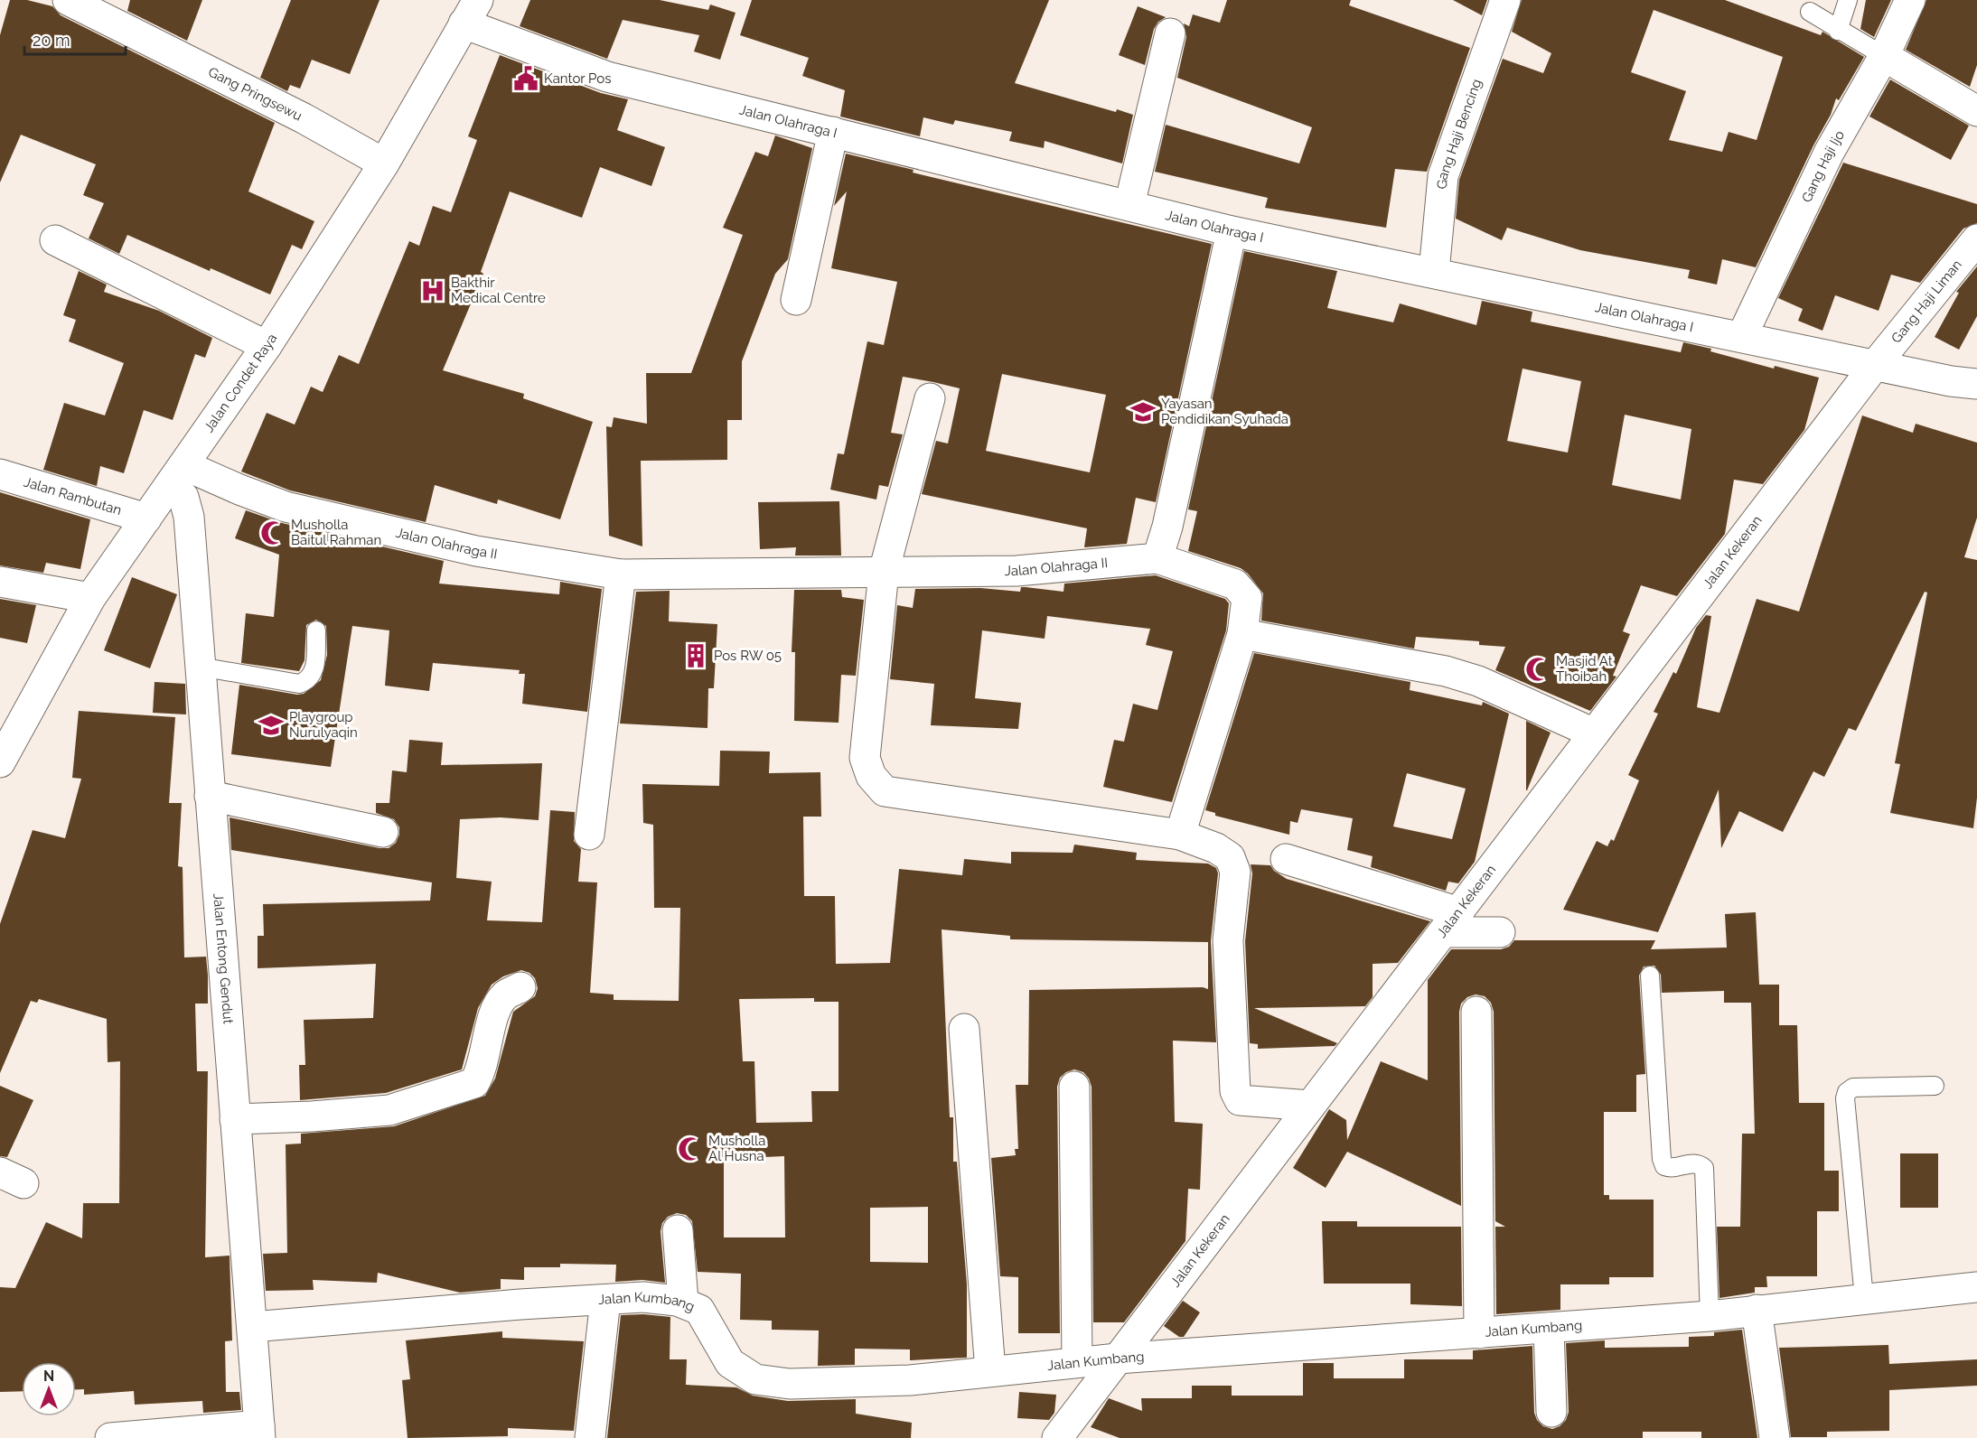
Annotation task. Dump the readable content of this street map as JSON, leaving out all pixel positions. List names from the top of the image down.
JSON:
{
  "streets": {
    "street": [
      "Gang Pringsewu",
      "Jalan Olahraga I",
      "Gang Haji Bencing",
      "Gang Haji Ijo",
      "Gang Haji Liman",
      "Jalan Condet Raya",
      "Jalan Rambutan",
      "Jalan Olahraga II",
      "Jalan Kekeran",
      "Jalan Entong Gendut",
      "Jalan Kumbang"
    ]
  },
  "crossings": [
    ["Gang Pringsewu", "Jalan Condet Raya"],
    ["Jalan Olahraga I", "Gang Haji Bencing"],
    ["Jalan Olahraga I", "Gang Haji Ijo"],
    ["Jalan Olahraga I", "Gang Haji Liman"],
    ["Jalan Olahraga I", "Jalan Condet Raya"],
    ["Jalan Olahraga I", "Jalan Kekeran"],
    ["Gang Haji Liman", "Jalan Kekeran"],
    ["Jalan Condet Raya", "Jalan Rambutan"],
    ["Jalan Condet Raya", "Jalan Olahraga II"],
    ["Jalan Condet Raya", "Jalan Entong Gendut"],
    ["Jalan Olahraga II", "Jalan Entong Gendut"],
    ["Jalan Kekeran", "Jalan Kumbang"],
    ["Jalan Entong Gendut", "Jalan Kumbang"]
  ],
  "places": {
    "public building": ["Kantor Pos"],
    "hospital": ["Bakthir Medical Centre"],
    "school or university": ["Yayasan Pendidikan Syuhada", "Playgroup Nurulyaqin"],
    "mosque": ["Musholla Baitul Rahman", "Masjid At Thoibah", "Musholla Al Husna"],
    "building": ["Pos RW 05"]
  },
  "scale_bar": "20 m",
  "north": "top"
}
